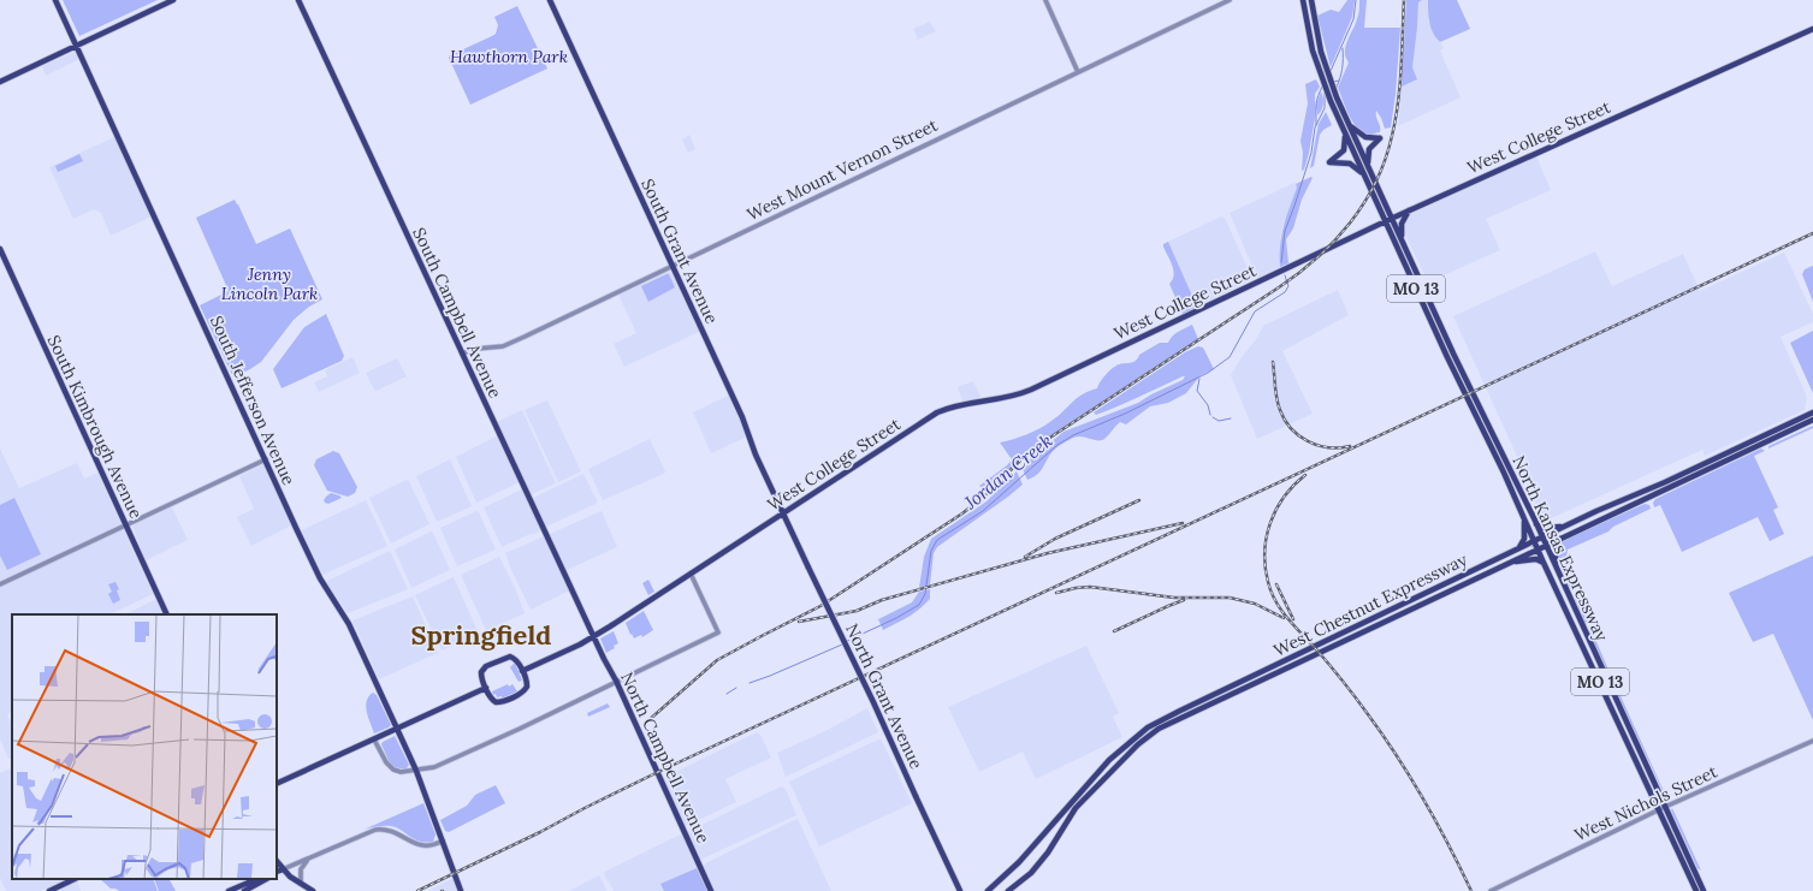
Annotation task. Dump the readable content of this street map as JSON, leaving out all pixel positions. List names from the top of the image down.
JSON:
{
  "streets": {
    "main road": [
      "West College Street",
      "South Grant Avenue",
      "MO 13",
      "South Campbell Avenue",
      "South Jefferson Avenue",
      "South Kimbrough Avenue",
      "North Kansas Expressway",
      "West Chestnut Expressway",
      "North Grant Avenue",
      "North Campbell Avenue"
    ],
    "street": ["West Mount Vernon Street", "West Nichols Street"]
  },
  "crossings": [
    ["West College Street", "South Grant Avenue"],
    ["West College Street", "MO 13"],
    ["West College Street", "South Campbell Avenue"],
    ["West College Street", "North Kansas Expressway"],
    ["West College Street", "North Grant Avenue"],
    ["West College Street", "North Campbell Avenue"],
    ["West Mount Vernon Street", "South Grant Avenue"],
    ["West Mount Vernon Street", "South Campbell Avenue"],
    ["South Grant Avenue", "North Grant Avenue"],
    ["MO 13", "North Kansas Expressway"],
    ["South Campbell Avenue", "North Campbell Avenue"],
    ["North Kansas Expressway", "West Chestnut Expressway"],
    ["North Kansas Expressway", "West Nichols Street"]
  ],
  "districts": ["Springfield"],
  "water": ["Jordan Creek"],
  "parks": ["Hawthorn Park", "Jenny Lincoln Park"]
}
